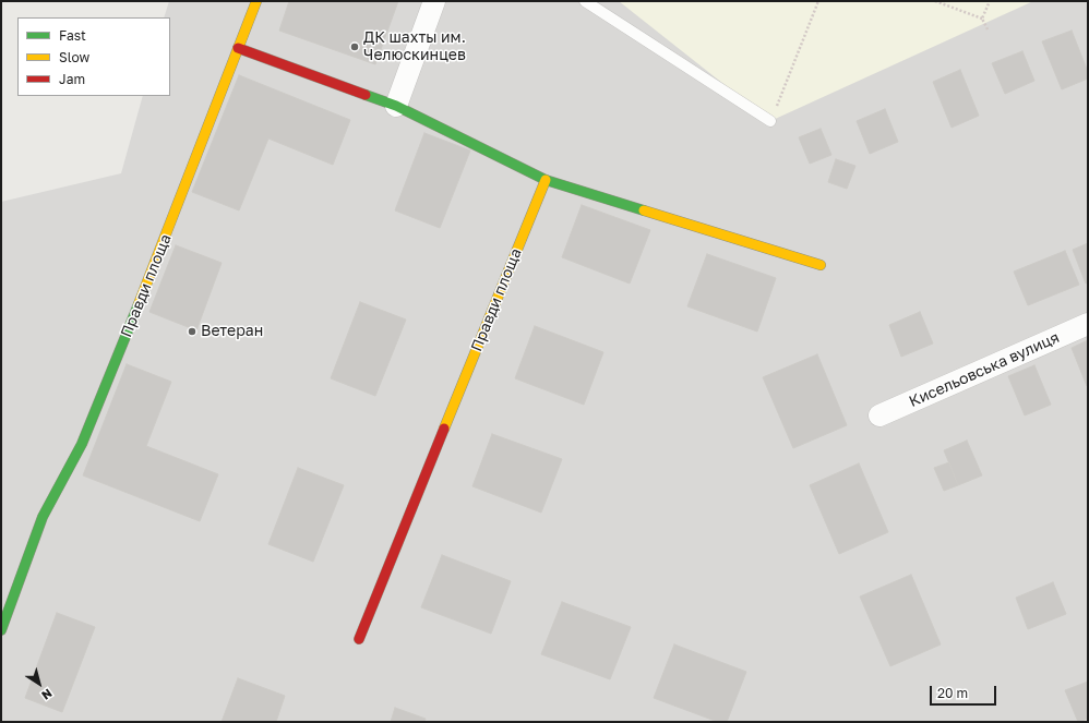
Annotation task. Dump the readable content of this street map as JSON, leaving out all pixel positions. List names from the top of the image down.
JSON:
{
  "streets": {
    "street": ["Правди площа", "Кисельовська вулиця"]
  },
  "places": ["ДК шахты им. Челюскинцев", "Ветеран"],
  "legend": ["Fast", "Slow", "Jam"],
  "scale_bar": "20 m",
  "north": "bottom right"
}
